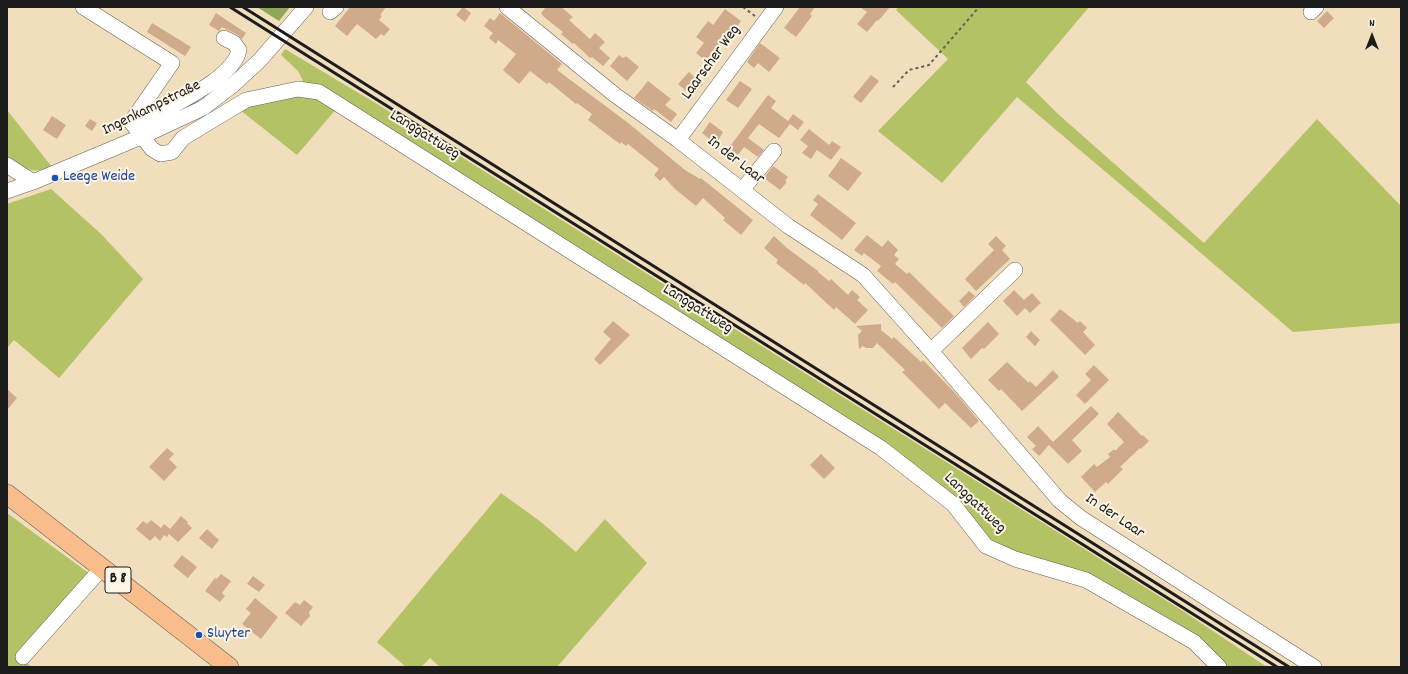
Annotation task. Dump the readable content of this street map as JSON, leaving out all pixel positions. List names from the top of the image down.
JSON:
{
  "streets": {
    "main road": ["B 8"],
    "street": [
      "Laarscher Weg",
      "Ingenkampstraße",
      "Langgattweg",
      "In der Laar"
    ]
  },
  "crossings": [
    ["Laarscher Weg", "In der Laar"],
    ["Ingenkampstraße", "Langgattweg"]
  ],
  "places": ["Leege Weide", "Sluyter"],
  "north": "top"
}
